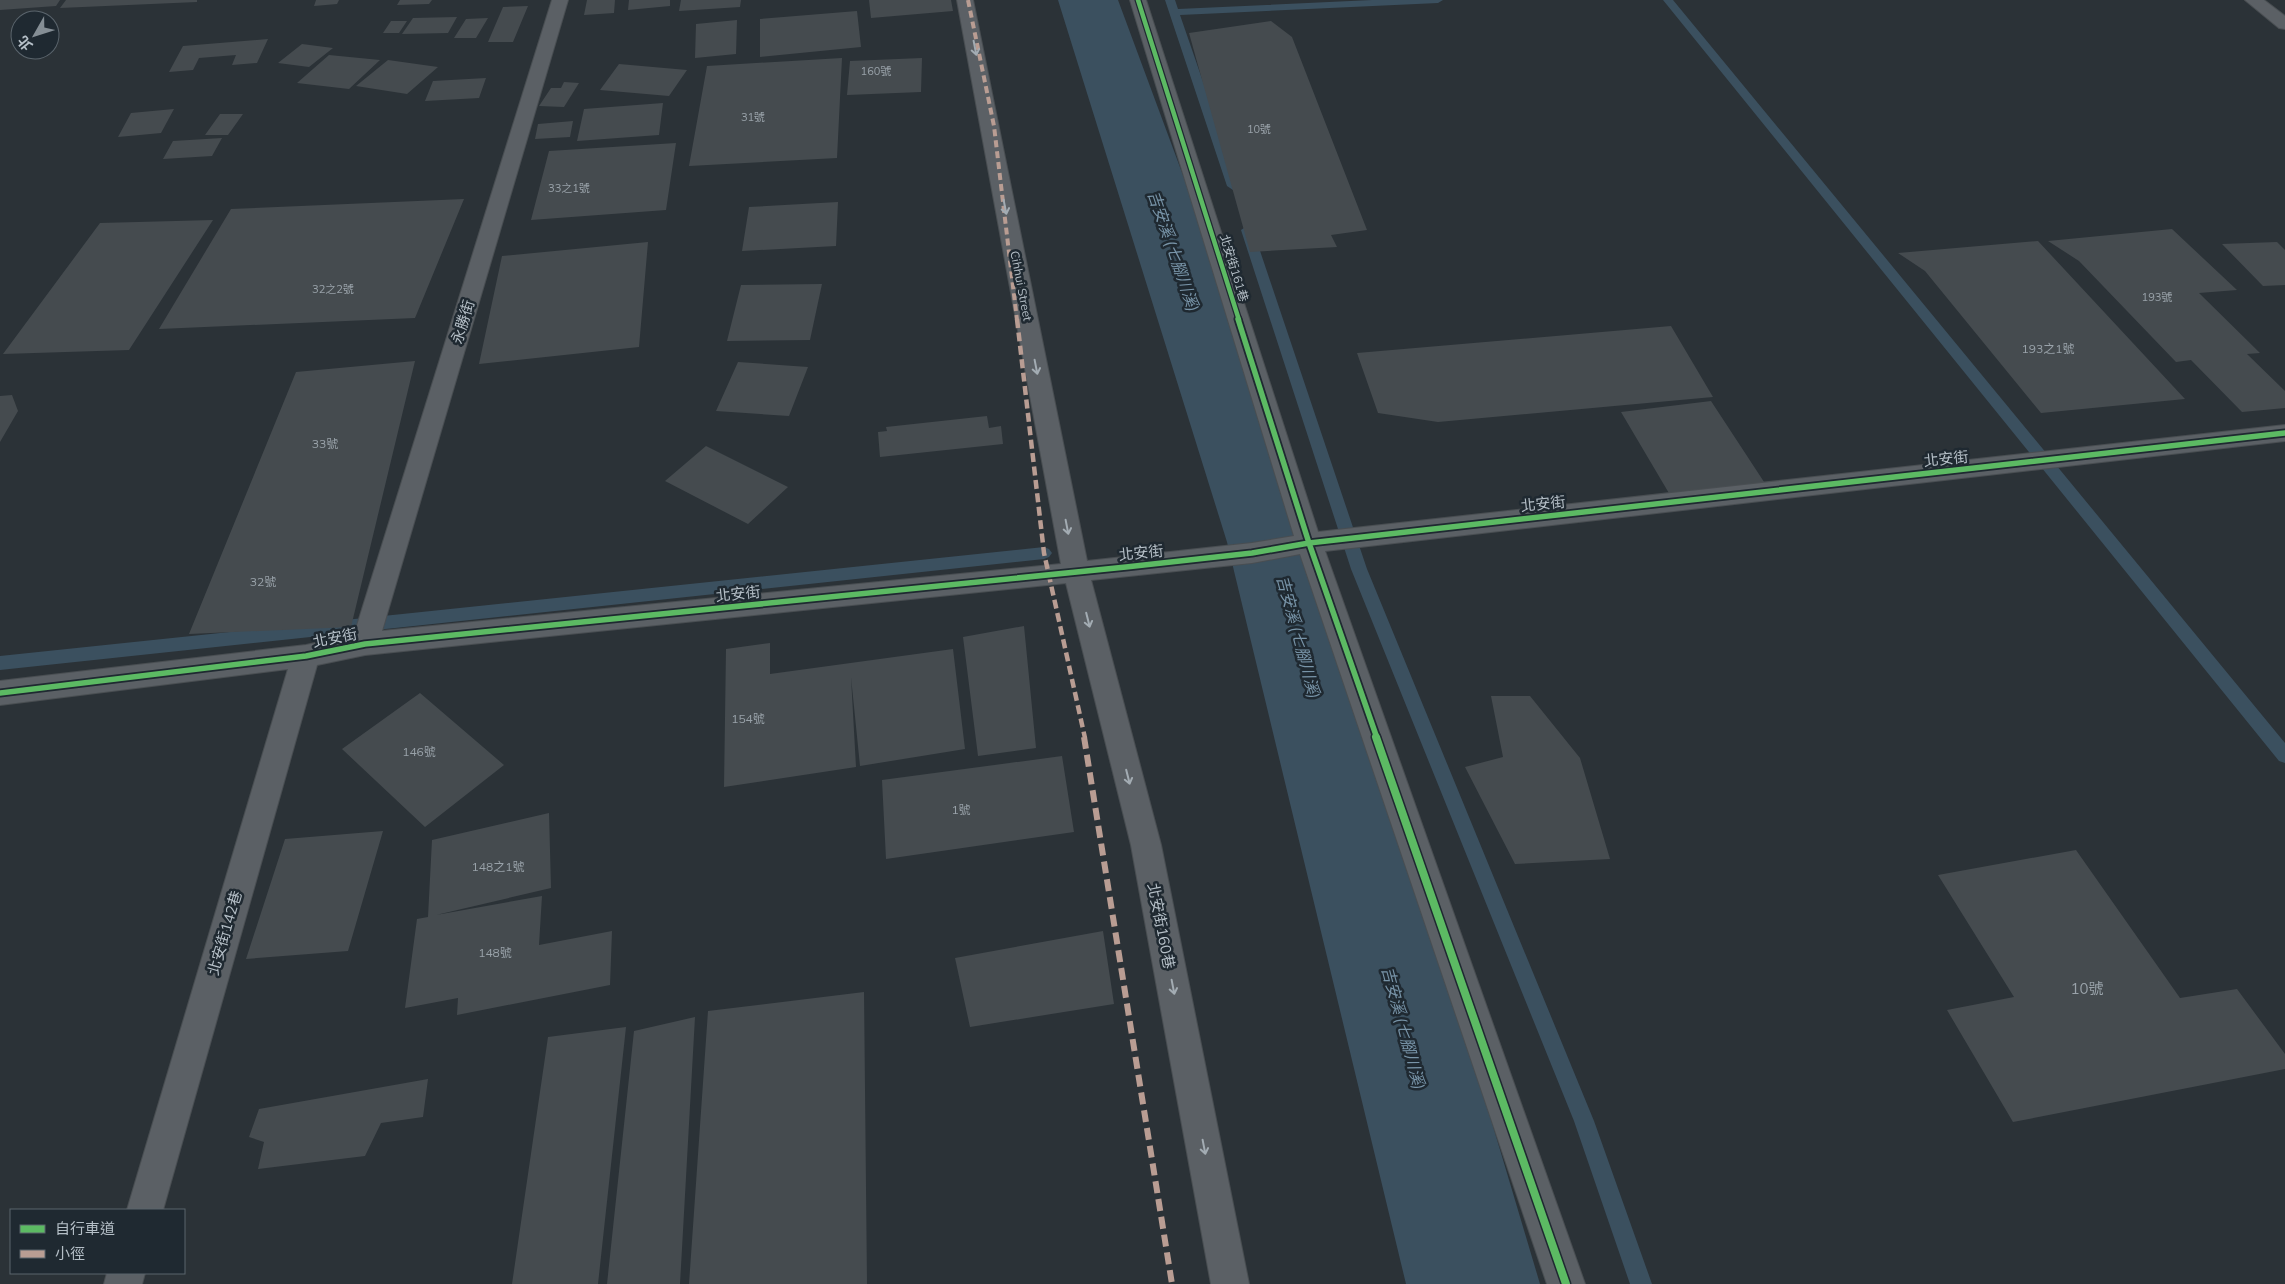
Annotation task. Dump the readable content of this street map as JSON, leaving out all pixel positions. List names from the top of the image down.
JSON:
{
  "streets": {
    "street": [
      "北安街161巷",
      "Cihhui Street",
      "永勝街",
      "北安街",
      "北安街160巷",
      "北安街142巷"
    ]
  },
  "crossings": [
    ["北安街161巷", "北安街"],
    ["Cihhui Street", "北安街"],
    ["Cihhui Street", "北安街160巷"],
    ["永勝街", "北安街"],
    ["北安街", "北安街160巷"],
    ["北安街", "北安街142巷"]
  ],
  "one_way": ["Cihhui Street", "北安街160巷"],
  "water": ["吉安溪 (七腳川溪)"],
  "house_numbers": [
    "160號",
    "31號",
    "10號",
    "33之1號",
    "32之2號",
    "193號",
    "193之1號",
    "33號",
    "32號",
    "154號",
    "146號",
    "1號",
    "148之1號",
    "148號",
    "10號"
  ],
  "legend": ["自行車道", "小徑"],
  "north": "bottom left"
}
